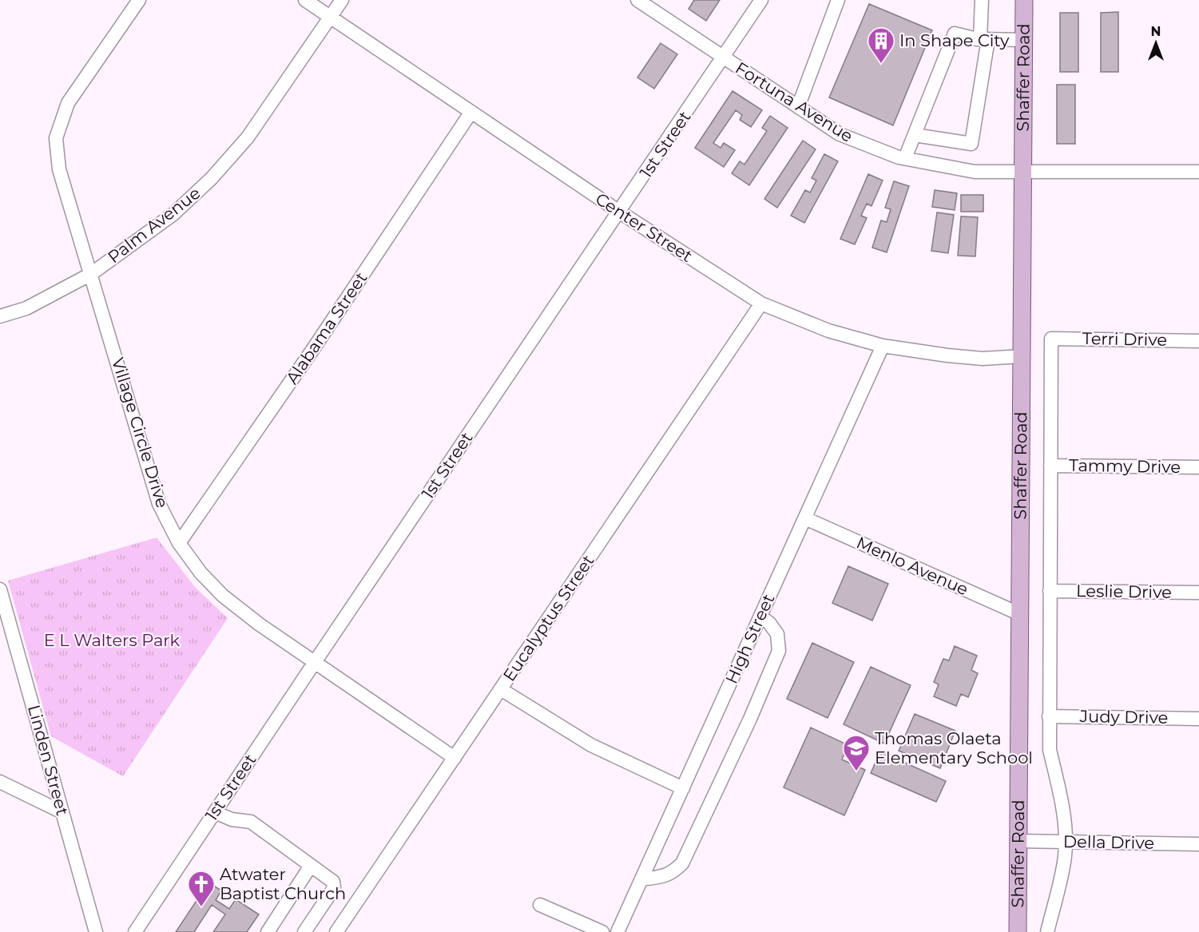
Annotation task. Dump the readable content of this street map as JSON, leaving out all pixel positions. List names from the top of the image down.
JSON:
{
  "streets": {
    "main road": ["Shaffer Road"],
    "street": [
      "Fortuna Avenue",
      "1st Street",
      "Palm Avenue",
      "Center Street",
      "Alabama Street",
      "Terri Drive",
      "Village Circle Drive",
      "Tammy Drive",
      "Menlo Avenue",
      "Leslie Drive",
      "Eucalyptus Street",
      "High Street",
      "Judy Drive",
      "Linden Street",
      "Della Drive"
    ]
  },
  "crossings": [
    ["Shaffer Road", "Fortuna Avenue"],
    ["Shaffer Road", "Center Street"],
    ["Shaffer Road", "Terri Drive"],
    ["Shaffer Road", "Tammy Drive"],
    ["Shaffer Road", "Menlo Avenue"],
    ["Shaffer Road", "Leslie Drive"],
    ["Shaffer Road", "Judy Drive"],
    ["Shaffer Road", "Della Drive"],
    ["Fortuna Avenue", "1st Street"],
    ["1st Street", "Center Street"],
    ["1st Street", "Village Circle Drive"],
    ["Palm Avenue", "Center Street"],
    ["Palm Avenue", "Village Circle Drive"],
    ["Center Street", "Alabama Street"],
    ["Center Street", "Eucalyptus Street"],
    ["Center Street", "High Street"],
    ["Alabama Street", "Village Circle Drive"],
    ["Village Circle Drive", "Eucalyptus Street"],
    ["Menlo Avenue", "High Street"]
  ],
  "parks": ["E L Walters Park"],
  "places": {
    "building": ["In Shape City"],
    "school or university": ["Thomas Olaeta Elementary School"],
    "church": ["Atwater Baptist Church"]
  },
  "north": "top"
}
